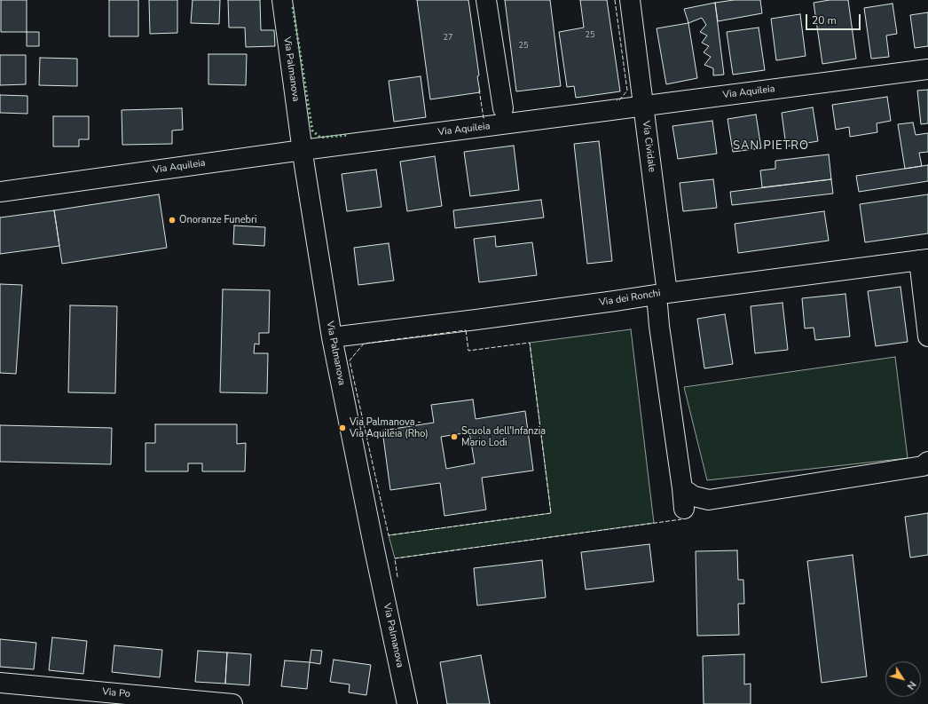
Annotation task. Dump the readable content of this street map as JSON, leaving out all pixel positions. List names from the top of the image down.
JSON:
{
  "streets": {
    "street": [
      "Via Palmanova",
      "Via Aquileia",
      "Via Cividale",
      "Via dei Ronchi",
      "Via Po"
    ]
  },
  "crossings": [
    ["Via Palmanova", "Via Aquileia"],
    ["Via Palmanova", "Via dei Ronchi"],
    ["Via Aquileia", "Via Cividale"],
    ["Via Cividale", "Via dei Ronchi"]
  ],
  "districts": ["SAN PIETRO"],
  "places": ["Onoranze Funebri", "Via Palmanova - Via Aquileia (Rho)", "Scuola dell'Infanzia Mario Lodi"],
  "house_numbers": ["25", "27", "25"],
  "scale_bar": "20 m",
  "north": "bottom right"
}
